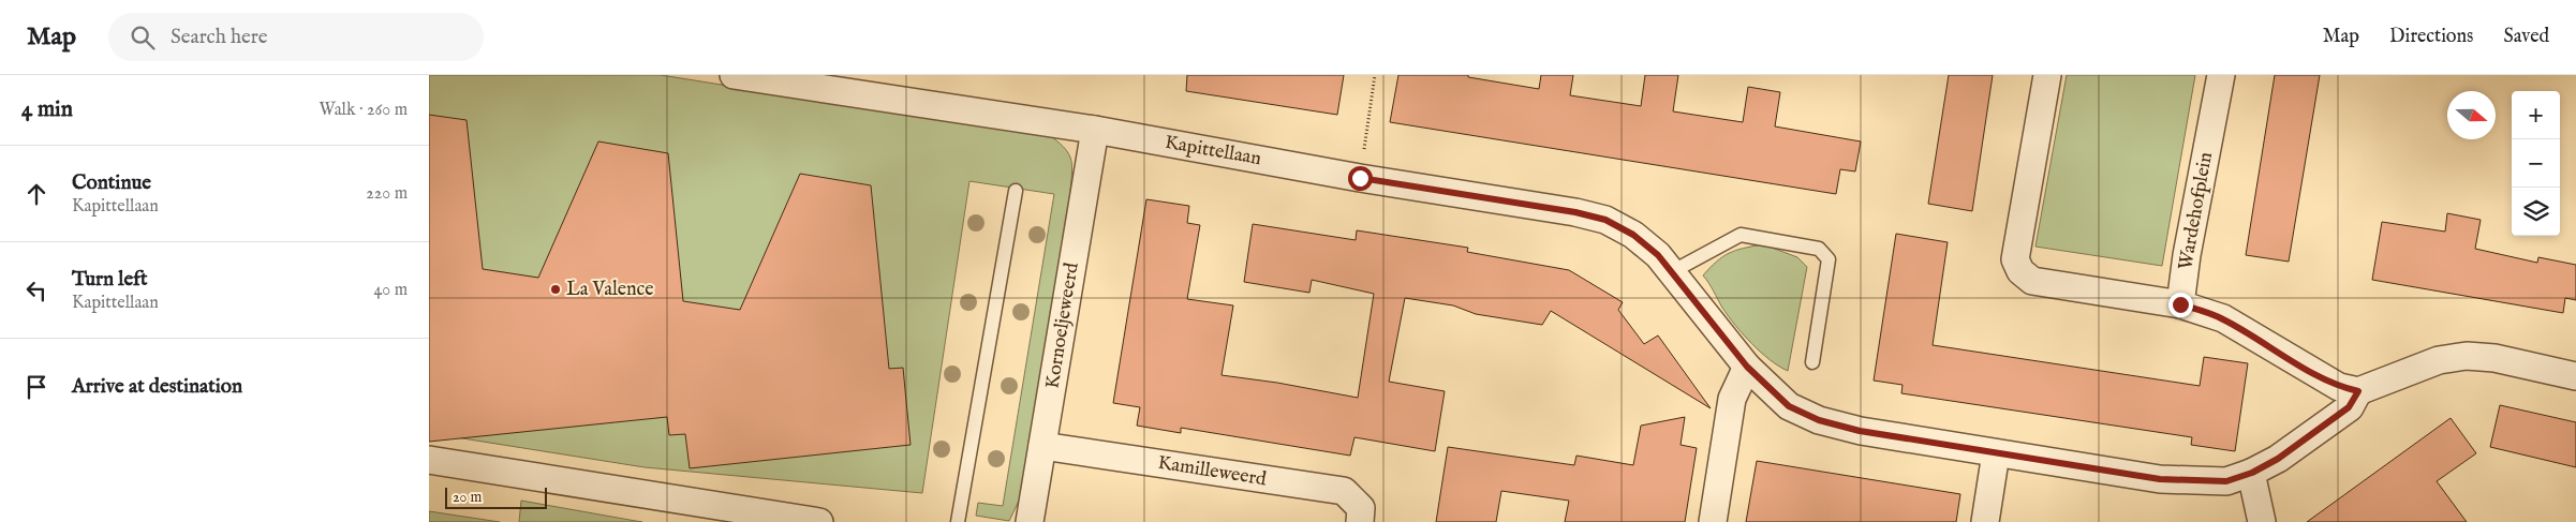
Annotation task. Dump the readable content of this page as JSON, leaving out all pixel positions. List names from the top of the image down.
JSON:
{
  "streets": {
    "street": [
      "Kapittellaan",
      "Wardehofplein",
      "Kornoeljeweerd",
      "Kamilleweerd"
    ]
  },
  "crossings": [
    ["Kapittellaan", "Kornoeljeweerd"],
    ["Kornoeljeweerd", "Kamilleweerd"]
  ],
  "places": ["La Valence"],
  "scale_bar": "20 m",
  "north": "right",
  "page": {
    "header": "Map",
    "search": "Search here",
    "nav": ["Map", "Directions", "Saved"],
    "heading": ["4 min", "Walk · 260 m"],
    "map_buttons": ["+", "−"],
    "list": [
      ["Continue", "Kapittellaan", "220 m"],
      ["Turn left", "Kapittellaan", "40 m"],
      "Arrive at destination"
    ],
    "scale": "20 m"
  }
}
